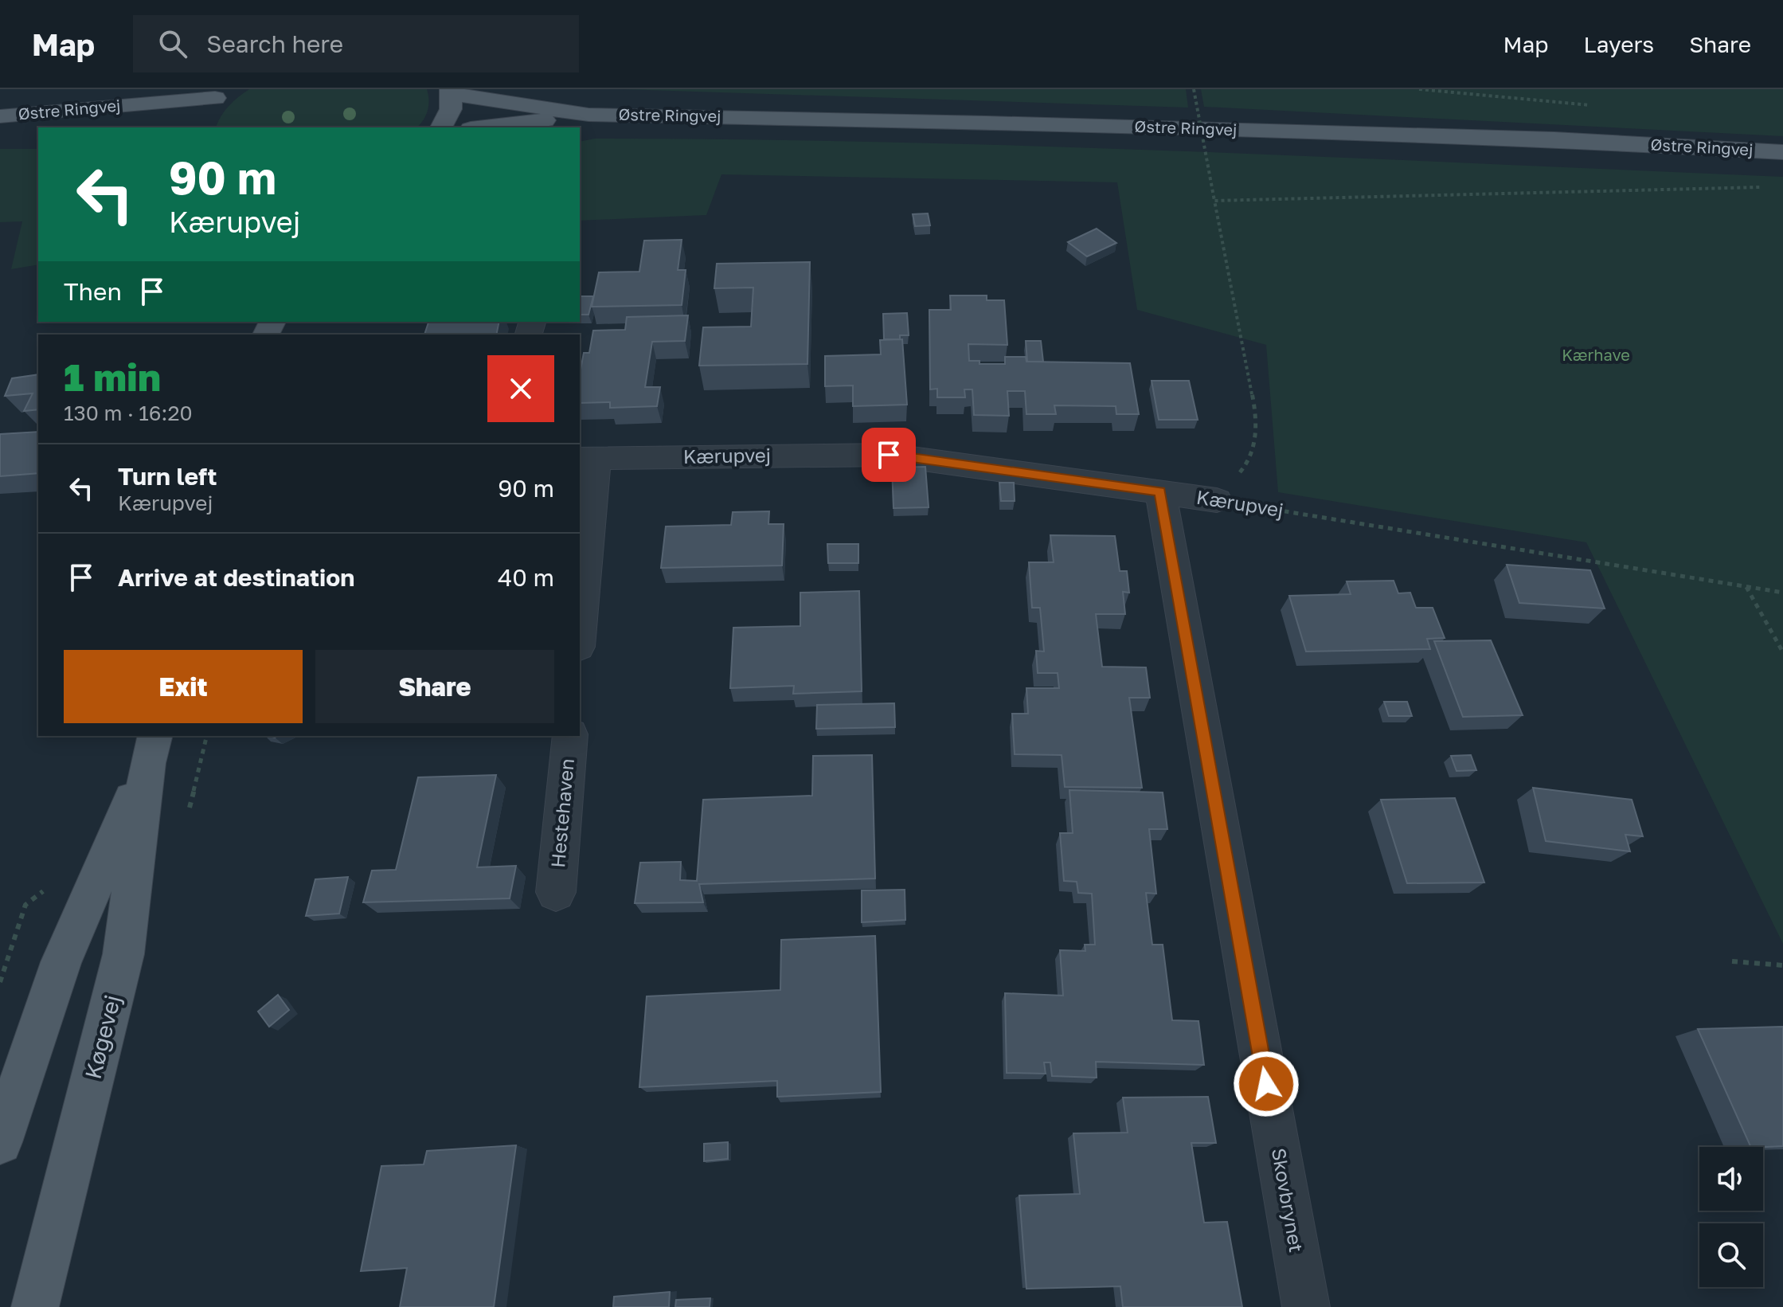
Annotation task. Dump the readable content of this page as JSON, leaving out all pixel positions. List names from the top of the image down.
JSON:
{
  "streets": {
    "main road": ["Østre Ringvej", "Køgevej"],
    "street": ["Kærupvej", "Hestehaven", "Skovbrynet"]
  },
  "crossings": [
    ["Kærupvej", "Skovbrynet"]
  ],
  "parks": ["Kærhave"],
  "page": {
    "header": "Map",
    "search": "Search here",
    "nav": ["Map", "Layers", "Share"],
    "turn": ["90 m", "Kærupvej"],
    "then": "Then",
    "heading": ["1 min", "130 m · 16:20"],
    "list": [
      {
        "name": "Turn left",
        "note": "Kærupvej",
        "value": "90 m"
      },
      {
        "name": "Arrive at destination",
        "value": "40 m"
      }
    ],
    "buttons": ["Exit", "Share"]
  }
}
